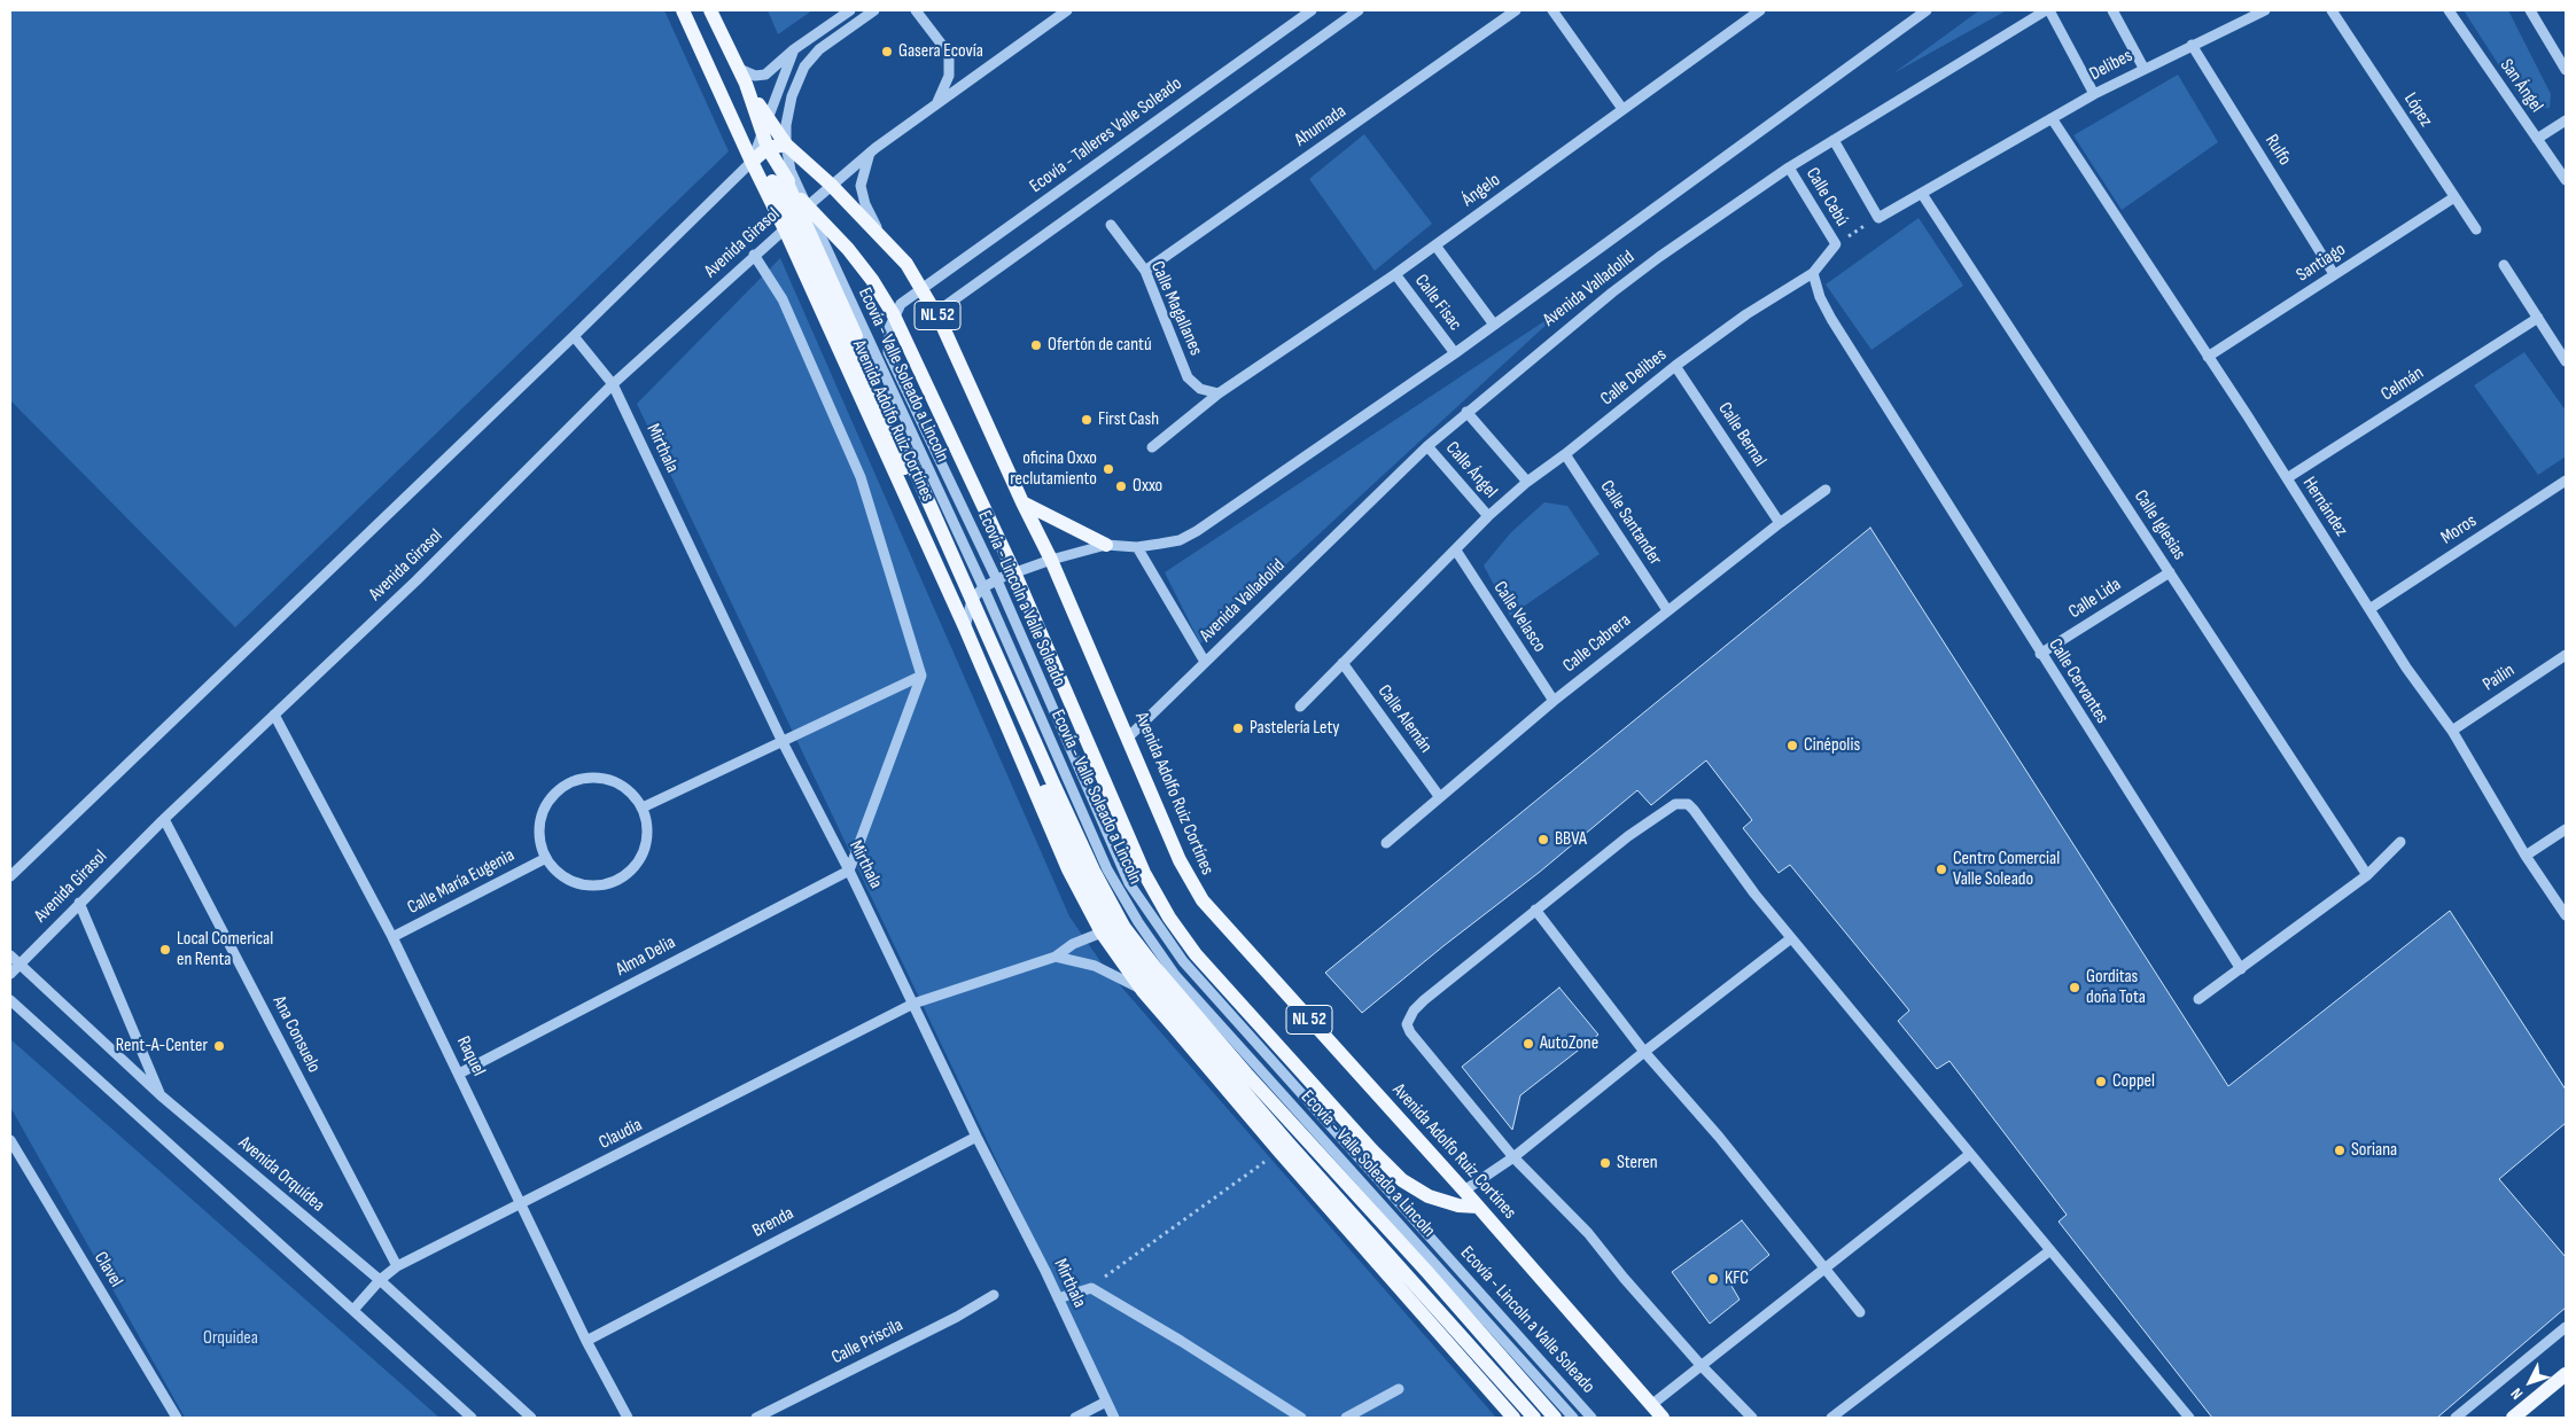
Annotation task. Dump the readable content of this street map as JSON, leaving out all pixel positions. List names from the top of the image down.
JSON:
{
  "streets": {
    "main road": ["NL 52", "Avenida Adolfo Ruiz Cortínes"],
    "street": [
      "Delibes",
      "San Ángel",
      "López",
      "Ahumada",
      "Ecovía - Talleres Valle Soleado",
      "Rulfo",
      "Ángelo",
      "Calle Cebú",
      "Avenida Girasol",
      "Santiago",
      "Avenida Valladolid",
      "Calle Fisac",
      "Calle Magallanes",
      "Ecovía - Valle Soleado a Lincoln",
      "Calle Delibes",
      "Celmán",
      "Calle Bernal",
      "Mirthala",
      "Calle Ángel",
      "Hernández",
      "Calle Santander",
      "Calle Iglesias",
      "Moros",
      "Ecovía - Lincoln a Valle Soleado",
      "Calle Lida",
      "Calle Velasco",
      "Calle Cabrera",
      "Pailin",
      "Calle Cervantes",
      "Calle Alemán",
      "Calle María Eugenia",
      "Alma Delia",
      "Ana Consuelo",
      "Raquel",
      "Claudia",
      "Avenida Orquídea",
      "Brenda",
      "Clavel",
      "Calle Priscila"
    ]
  },
  "crossings": [
    ["Delibes", "Rulfo"],
    ["Delibes", "Hernández"],
    ["Delibes", "Calle Iglesias"],
    ["López", "Santiago"],
    ["Ahumada", "Calle Magallanes"],
    ["Ecovía - Talleres Valle Soleado", "Avenida Adolfo Ruiz Cortínes"],
    ["Rulfo", "Santiago"],
    ["Ángelo", "Calle Fisac"],
    ["Ángelo", "Calle Magallanes"],
    ["Calle Cebú", "Avenida Valladolid"],
    ["Calle Cebú", "Calle Delibes"],
    ["Avenida Girasol", "Ecovía - Valle Soleado a Lincoln"],
    ["Avenida Girasol", "Avenida Adolfo Ruiz Cortínes"],
    ["Avenida Girasol", "Mirthala"],
    ["Avenida Girasol", "Ana Consuelo"],
    ["Avenida Girasol", "Raquel"],
    ["Avenida Girasol", "Avenida Orquídea"],
    ["Santiago", "Hernández"],
    ["Avenida Valladolid", "Calle Fisac"],
    ["Avenida Valladolid", "Ecovía - Valle Soleado a Lincoln"],
    ["Avenida Valladolid", "Avenida Adolfo Ruiz Cortínes"],
    ["Avenida Valladolid", "Calle Ángel"],
    ["Avenida Valladolid", "Ecovía - Lincoln a Valle Soleado"],
    ["Ecovía - Valle Soleado a Lincoln", "Avenida Adolfo Ruiz Cortínes"],
    ["Calle Delibes", "Calle Bernal"],
    ["Calle Delibes", "Calle Ángel"],
    ["Calle Delibes", "Calle Santander"],
    ["Calle Delibes", "Calle Velasco"],
    ["Calle Delibes", "Calle Cervantes"],
    ["Calle Delibes", "Calle Alemán"],
    ["Celmán", "Hernández"],
    ["Avenida Adolfo Ruiz Cortínes", "Claudia"],
    ["Calle Bernal", "Calle Cabrera"],
    ["Mirthala", "Alma Delia"],
    ["Mirthala", "Claudia"],
    ["Mirthala", "Brenda"],
    ["Hernández", "Moros"],
    ["Hernández", "Pailin"],
    ["Calle Santander", "Calle Cabrera"],
    ["Calle Iglesias", "Calle Lida"],
    ["Calle Lida", "Calle Cervantes"],
    ["Calle Velasco", "Calle Cabrera"],
    ["Calle Cabrera", "Calle Alemán"],
    ["Calle María Eugenia", "Raquel"],
    ["Alma Delia", "Raquel"],
    ["Ana Consuelo", "Claudia"],
    ["Raquel", "Claudia"],
    ["Raquel", "Brenda"],
    ["Claudia", "Avenida Orquídea"]
  ],
  "parks": ["Orquidea"],
  "places": [
    "Gasera Ecovía",
    "Ofertón de cantú",
    "First Cash",
    "oficina Oxxo reclutamiento",
    "Oxxo",
    "Pastelería Lety",
    "Cinépolis",
    "BBVA",
    "Centro Comercial Valle Soleado",
    "Local Comerical en Renta",
    "Gorditas doña Tota",
    "AutoZone",
    "Rent-A-Center",
    "Coppel",
    "Soriana",
    "Steren",
    "KFC"
  ],
  "north": "bottom left"
}
